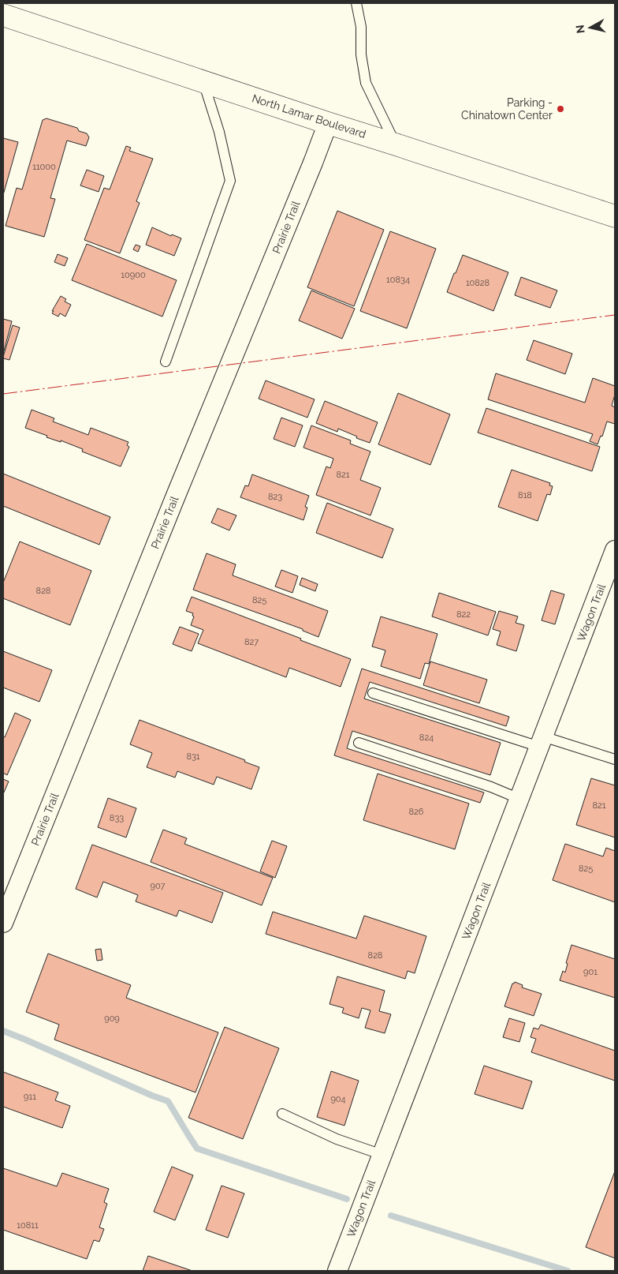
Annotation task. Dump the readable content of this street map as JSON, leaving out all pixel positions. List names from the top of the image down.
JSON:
{
  "streets": {
    "main road": ["North Lamar Boulevard"],
    "street": ["Prairie Trail", "Wagon Trail"]
  },
  "crossings": [
    ["North Lamar Boulevard", "Prairie Trail"]
  ],
  "places": ["Parking - Chinatown Center"],
  "house_numbers": [
    "11000",
    "10900",
    "10834",
    "10828",
    "821",
    "818",
    "823",
    "828",
    "825",
    "822",
    "827",
    "824",
    "831",
    "821",
    "826",
    "833",
    "825",
    "907",
    "828",
    "901",
    "909",
    "911",
    "904",
    "10811"
  ],
  "north": "left"
}
